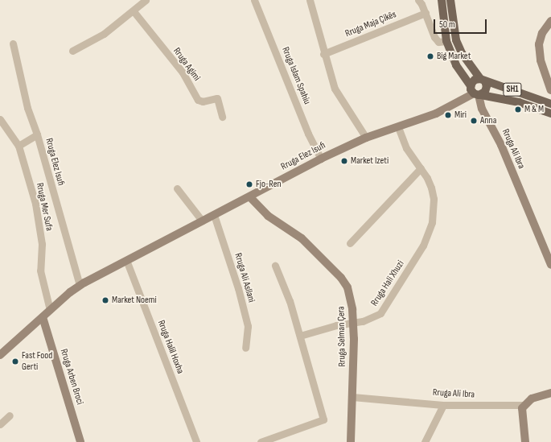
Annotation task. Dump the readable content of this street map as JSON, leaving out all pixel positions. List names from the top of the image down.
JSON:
{
  "streets": {
    "main road": ["SH1"],
    "street": [
      "Rruga Maja Çikës",
      "Rruga Agimi",
      "Rruga Islam Spahiu",
      "Rruga Ali Ibra",
      "Rruga Elez Isufi",
      "Rruga Mer Sufa",
      "Rruga Ali Asllani",
      "Rruga Hali Xhuzi",
      "Rruga Selman Çera",
      "Rruga Halil Hoxha",
      "Rruga Arben Broci"
    ]
  },
  "crossings": [
    ["Rruga Islam Spahiu", "Rruga Elez Isufi"],
    ["SH1", "Rruga Ali Ibra"],
    ["SH1", "Rruga Elez Isufi"],
    ["Rruga Ali Ibra", "Rruga Elez Isufi"],
    ["Rruga Ali Ibra", "Rruga Selman Çera"],
    ["Rruga Elez Isufi", "Rruga Mer Sufa"],
    ["Rruga Elez Isufi", "Rruga Ali Asllani"],
    ["Rruga Elez Isufi", "Rruga Hali Xhuzi"],
    ["Rruga Elez Isufi", "Rruga Selman Çera"],
    ["Rruga Elez Isufi", "Rruga Halil Hoxha"],
    ["Rruga Elez Isufi", "Rruga Arben Broci"],
    ["Rruga Hali Xhuzi", "Rruga Selman Çera"]
  ],
  "places": [
    "Big Market",
    "M & M",
    "Miri",
    "Anna",
    "Market Izeti",
    "Fjo-Ren",
    "Market Noemi",
    "Fast Food Gerti"
  ],
  "scale_bar": "50 m"
}
